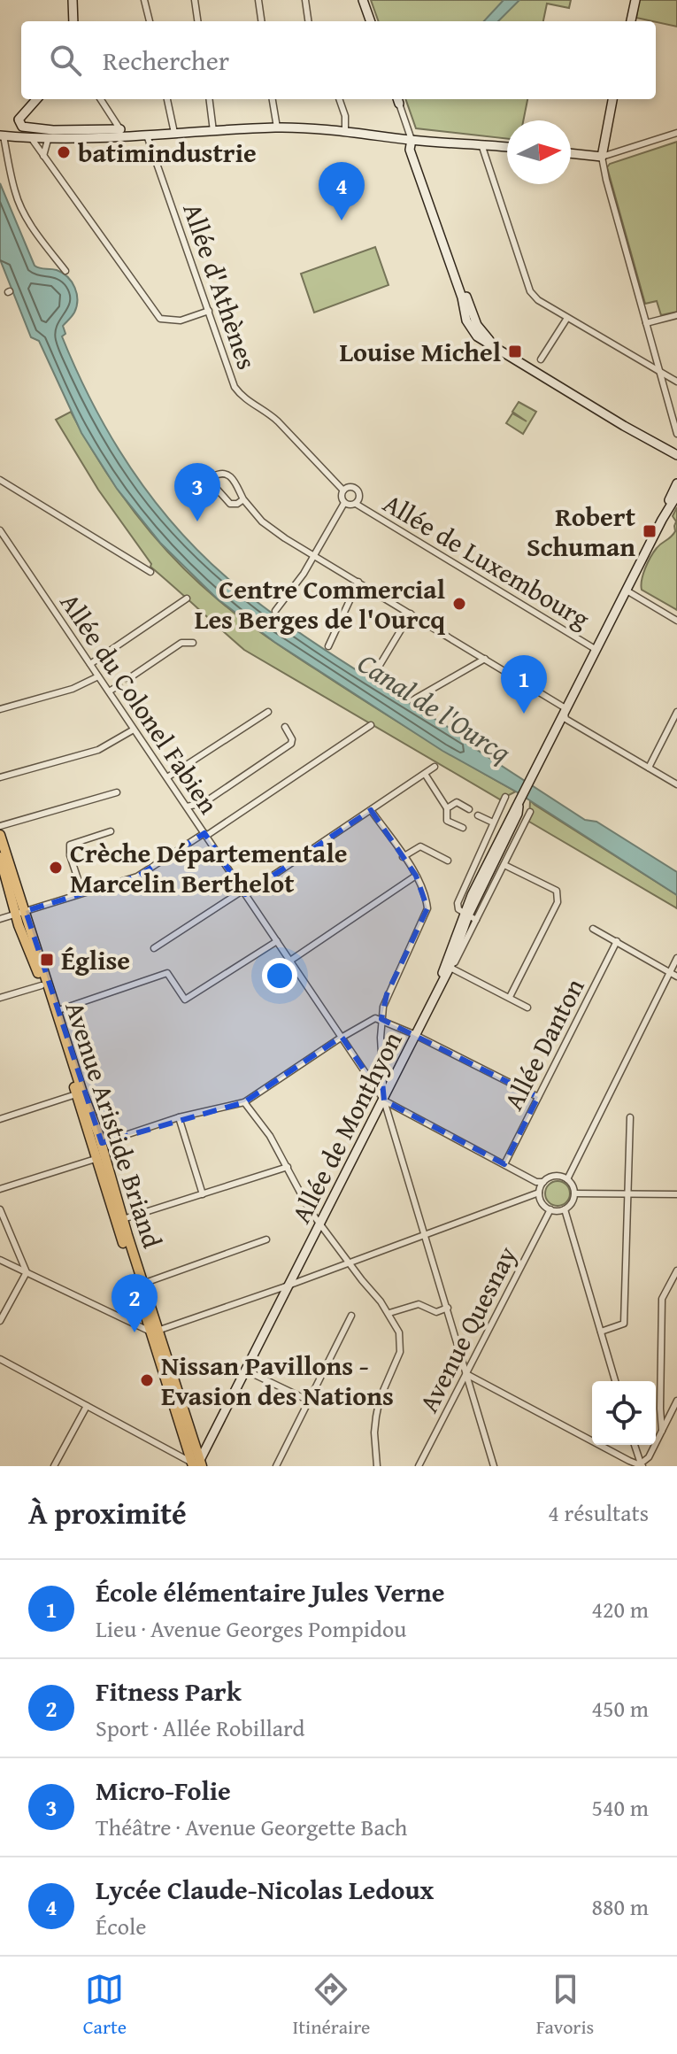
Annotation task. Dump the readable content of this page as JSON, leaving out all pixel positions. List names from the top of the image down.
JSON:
{
  "streets": {
    "main road": ["Avenue Aristide Briand"],
    "street": [
      "Allée d'Athènes",
      "Allée de Luxembourg",
      "Allée du Colonel Fabien",
      "Allée Danton",
      "Allée de Monthyon",
      "Avenue Quesnay"
    ]
  },
  "crossings": [
    ["Allée d'Athènes", "Allée de Luxembourg"],
    ["Allée du Colonel Fabien", "Allée Danton"],
    ["Allée du Colonel Fabien", "Allée de Monthyon"],
    ["Allée du Colonel Fabien", "Avenue Quesnay"],
    ["Avenue Aristide Briand", "Allée de Monthyon"]
  ],
  "water": ["Canal de l'Ourcq"],
  "places": {
    "other": [
      "batimindustrie",
      "Centre Commercial Les Berges de l'Ourcq",
      "Crèche Départementale Marcelin Berthelot",
      "Nissan Pavillons - Evasion des Nations"
    ],
    "transit": ["Louise Michel", "Robert Schuman", "Église"]
  },
  "north": "right",
  "page": {
    "search": "Rechercher",
    "pins": [
      "4",
      "3",
      "1",
      "2"
    ],
    "heading": ["À proximité", "4 résultats"],
    "list": [
      {
        "mark": "1",
        "name": "École élémentaire Jules Verne",
        "note": "Lieu · Avenue Georges Pompidou",
        "value": "420 m"
      },
      {
        "mark": "2",
        "name": "Fitness Park",
        "note": "Sport · Allée Robillard",
        "value": "450 m"
      },
      {
        "mark": "3",
        "name": "Micro-Folie",
        "note": "Théâtre · Avenue Georgette Bach",
        "value": "540 m"
      },
      {
        "mark": "4",
        "name": "Lycée Claude-Nicolas Ledoux",
        "note": "École",
        "value": "880 m"
      }
    ],
    "nav": ["Carte", "Itinéraire", "Favoris"]
  }
}
